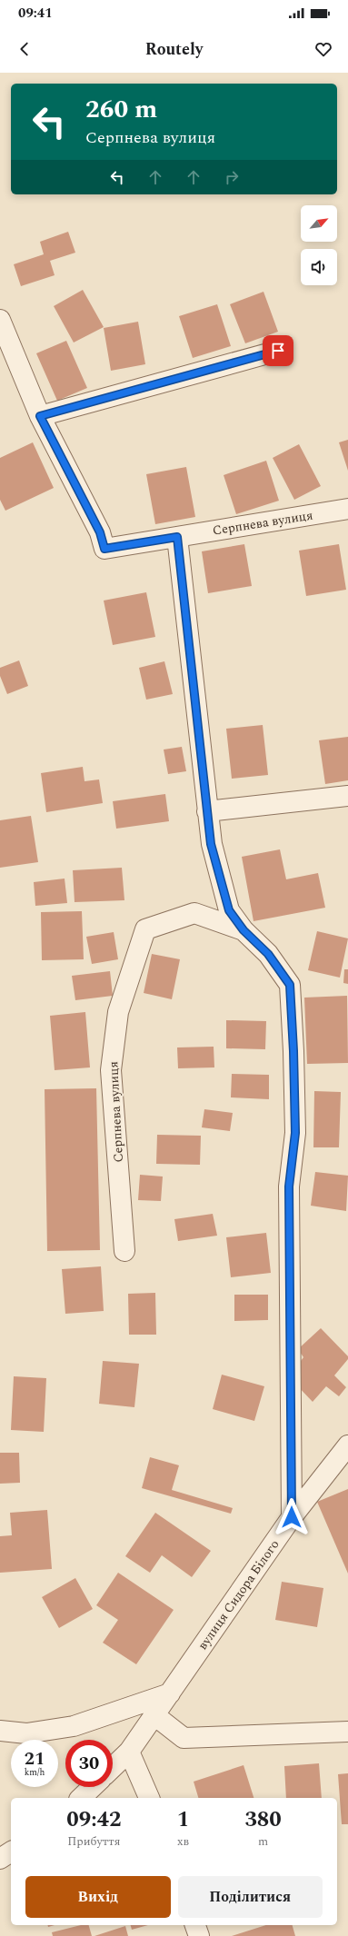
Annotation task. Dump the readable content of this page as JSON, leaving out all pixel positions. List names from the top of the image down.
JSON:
{
  "streets": {
    "street": ["Серпнева вулиця", "вулиця Сидора Білого"]
  },
  "crossings": [
    ["Серпнева вулиця", "вулиця Сидора Білого"]
  ],
  "north": "top right",
  "page": {
    "status": "09:41",
    "header": "Routely",
    "turn": ["260 m", "Серпнева вулиця"],
    "speed": "21 km/h",
    "limit": "30",
    "eta": [
      "09:42",
      "Прибуття",
      "1",
      "хв",
      "380",
      "m"
    ],
    "buttons": ["Вихід", "Поділитися"]
  }
}
